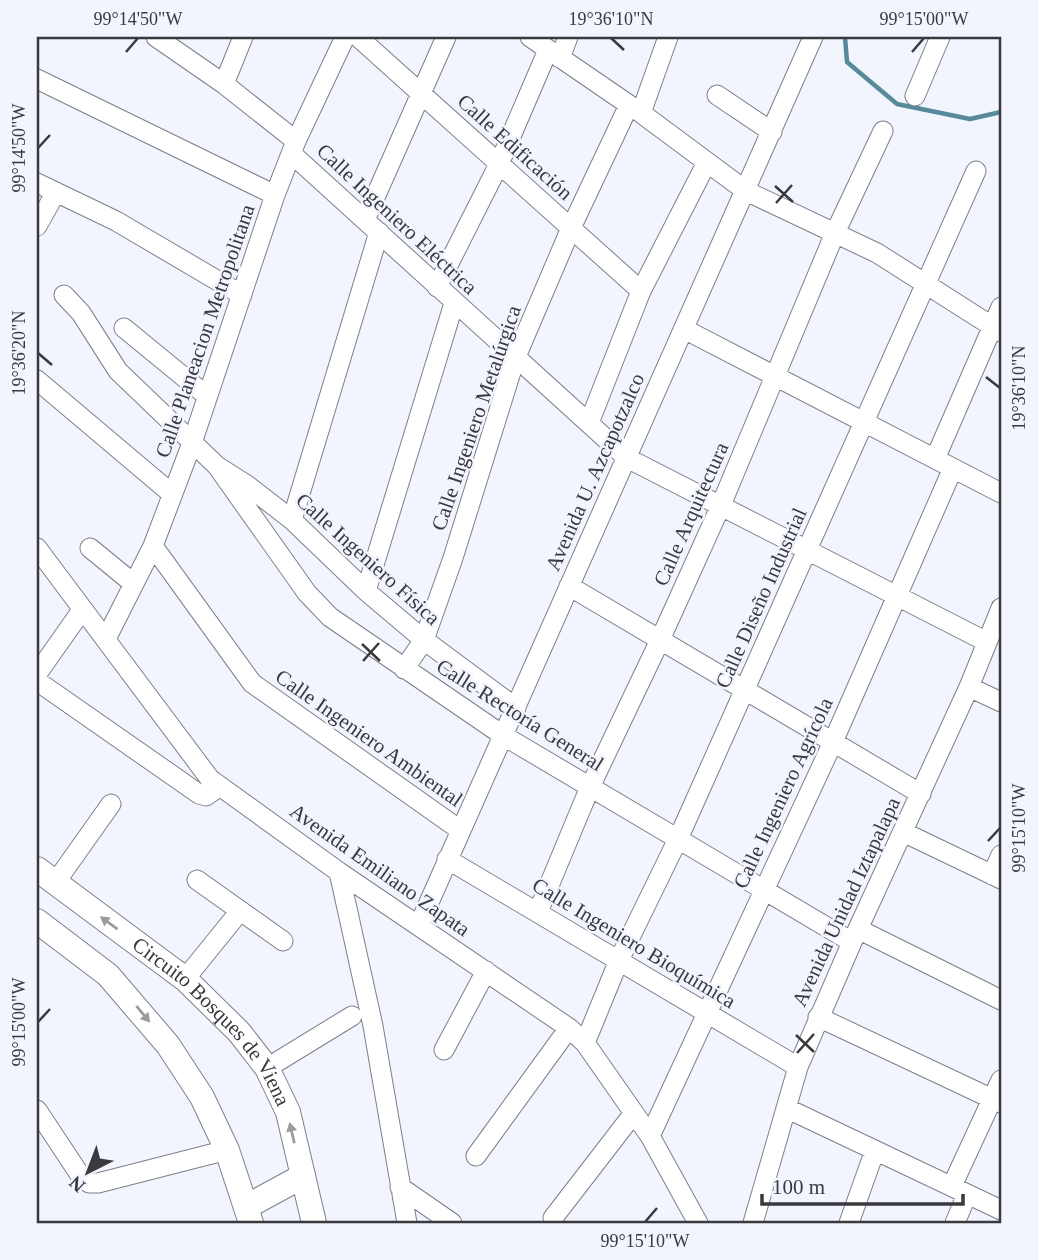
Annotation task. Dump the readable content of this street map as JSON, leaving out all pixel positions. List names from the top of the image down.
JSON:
{
  "streets": {
    "main road": ["Circuito Bosques de Viena"],
    "street": [
      "Calle Edificación",
      "Calle Ingeniero Eléctrica",
      "Calle Planeacion Metropolitana",
      "Calle Ingeniero Metalúrgica",
      "Avenida U. Azcapotzalco",
      "Calle Arquitectura",
      "Calle Ingeniero Física",
      "Calle Diseño Industrial",
      "Calle Rectoría General",
      "Calle Ingeniero Ambiental",
      "Calle Ingeniero Agrícola",
      "Avenida Emiliano Zapata",
      "Avenida Unidad Iztapalapa",
      "Calle Ingeniero Bioquímica"
    ]
  },
  "crossings": [
    ["Calle Edificación", "Calle Ingeniero Metalúrgica"],
    ["Calle Ingeniero Eléctrica", "Calle Planeacion Metropolitana"],
    ["Calle Ingeniero Eléctrica", "Calle Ingeniero Metalúrgica"],
    ["Calle Ingeniero Eléctrica", "Avenida U. Azcapotzalco"],
    ["Calle Ingeniero Eléctrica", "Calle Arquitectura"],
    ["Calle Ingeniero Eléctrica", "Calle Diseño Industrial"],
    ["Calle Ingeniero Eléctrica", "Calle Ingeniero Agrícola"],
    ["Calle Ingeniero Eléctrica", "Avenida Unidad Iztapalapa"],
    ["Calle Planeacion Metropolitana", "Calle Ingeniero Física"],
    ["Calle Planeacion Metropolitana", "Calle Ingeniero Ambiental"],
    ["Calle Planeacion Metropolitana", "Avenida Emiliano Zapata"],
    ["Calle Ingeniero Metalúrgica", "Calle Ingeniero Física"],
    ["Calle Ingeniero Metalúrgica", "Calle Rectoría General"],
    ["Avenida U. Azcapotzalco", "Calle Ingeniero Física"],
    ["Avenida U. Azcapotzalco", "Calle Rectoría General"],
    ["Avenida U. Azcapotzalco", "Calle Ingeniero Ambiental"],
    ["Avenida U. Azcapotzalco", "Avenida Emiliano Zapata"],
    ["Avenida U. Azcapotzalco", "Calle Ingeniero Bioquímica"],
    ["Calle Arquitectura", "Calle Rectoría General"],
    ["Calle Arquitectura", "Calle Ingeniero Bioquímica"],
    ["Calle Ingeniero Física", "Calle Rectoría General"],
    ["Calle Diseño Industrial", "Calle Rectoría General"],
    ["Calle Diseño Industrial", "Avenida Emiliano Zapata"],
    ["Calle Diseño Industrial", "Calle Ingeniero Bioquímica"],
    ["Calle Rectoría General", "Calle Ingeniero Agrícola"],
    ["Calle Rectoría General", "Avenida Unidad Iztapalapa"],
    ["Calle Ingeniero Agrícola", "Avenida Emiliano Zapata"],
    ["Calle Ingeniero Agrícola", "Calle Ingeniero Bioquímica"],
    ["Avenida Unidad Iztapalapa", "Calle Ingeniero Bioquímica"]
  ],
  "scale_bar": "100 m",
  "north": "bottom left",
  "coordinates": [
    "99°14'50\"W",
    "19°36'10\"N",
    "99°15'00\"W",
    "19°36'20\"N",
    "99°15'10\"W"
  ]
}
